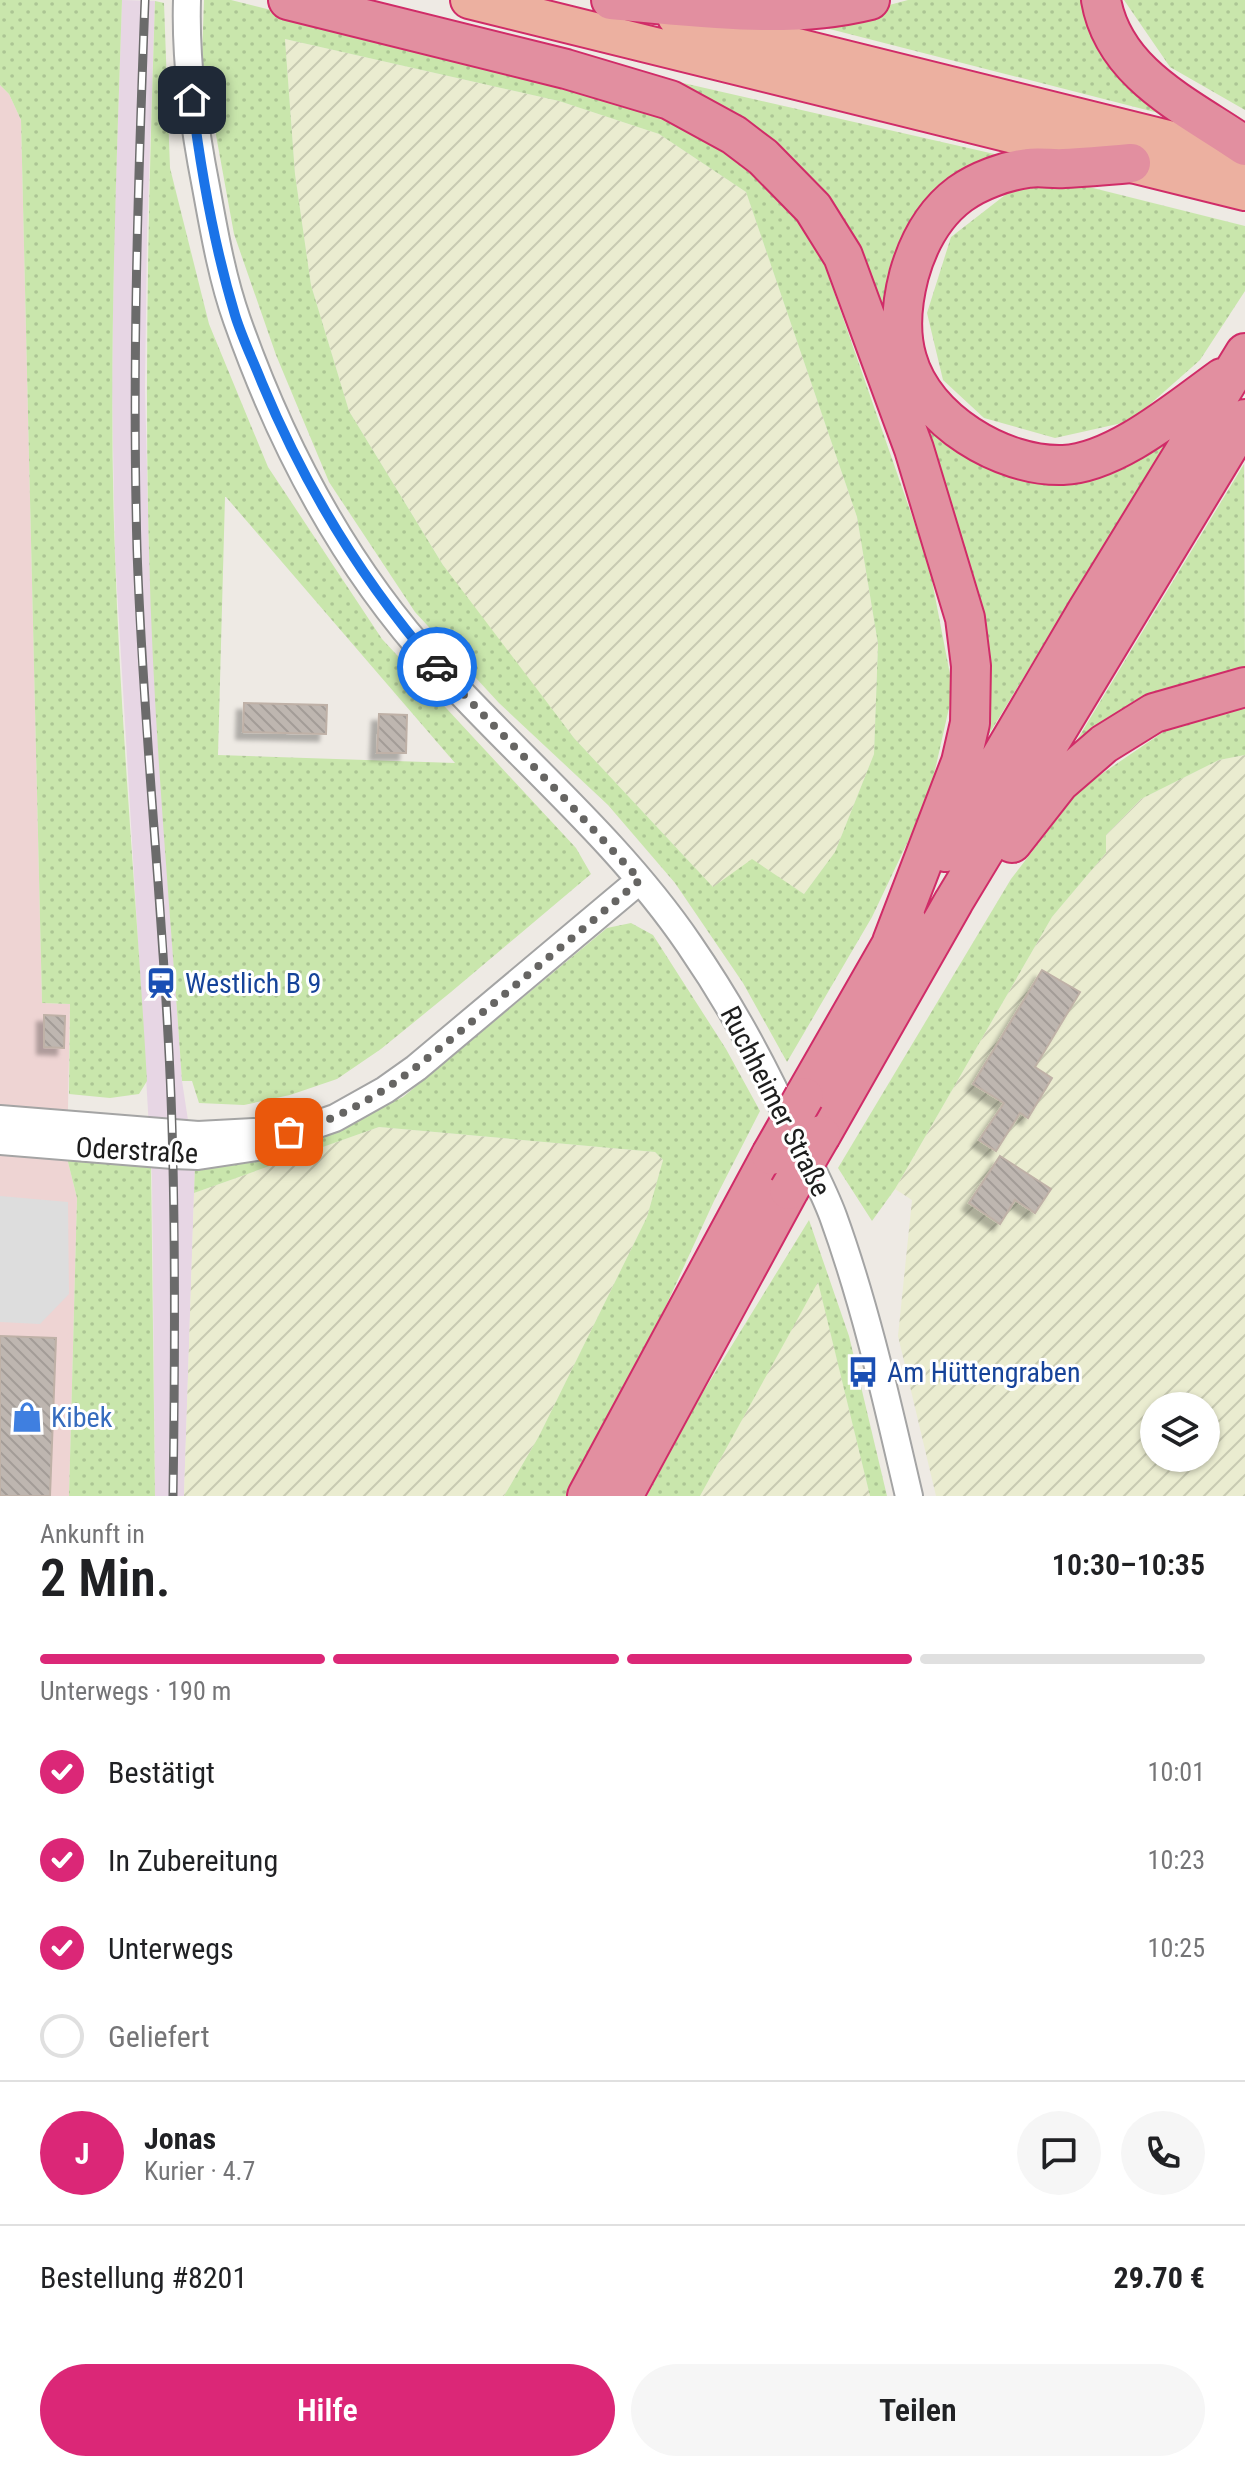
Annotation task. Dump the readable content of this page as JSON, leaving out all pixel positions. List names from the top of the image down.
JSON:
{
  "streets": {
    "street": ["Ruchheimer Straße", "Oderstraße"]
  },
  "crossings": [
    ["Ruchheimer Straße", "Oderstraße"]
  ],
  "places": {
    "station": ["Westlich B 9"],
    "bus stop": ["Am Hüttengraben"],
    "shop": ["Kibek"]
  },
  "page": {
    "heading": ["2 Min.", "Ankunft in", "10:30–10:35"],
    "panel": [
      "Jonas",
      "Kurier · 4.7",
      "Bestellung #8201",
      "29.70 €"
    ],
    "bar": "Unterwegs · 190 m",
    "list": [
      ["Bestätigt", "10:01"],
      ["In Zubereitung", "10:23"],
      ["Unterwegs", "10:25"],
      "Geliefert"
    ],
    "round": "J",
    "buttons": ["Hilfe", "Teilen"]
  }
}
